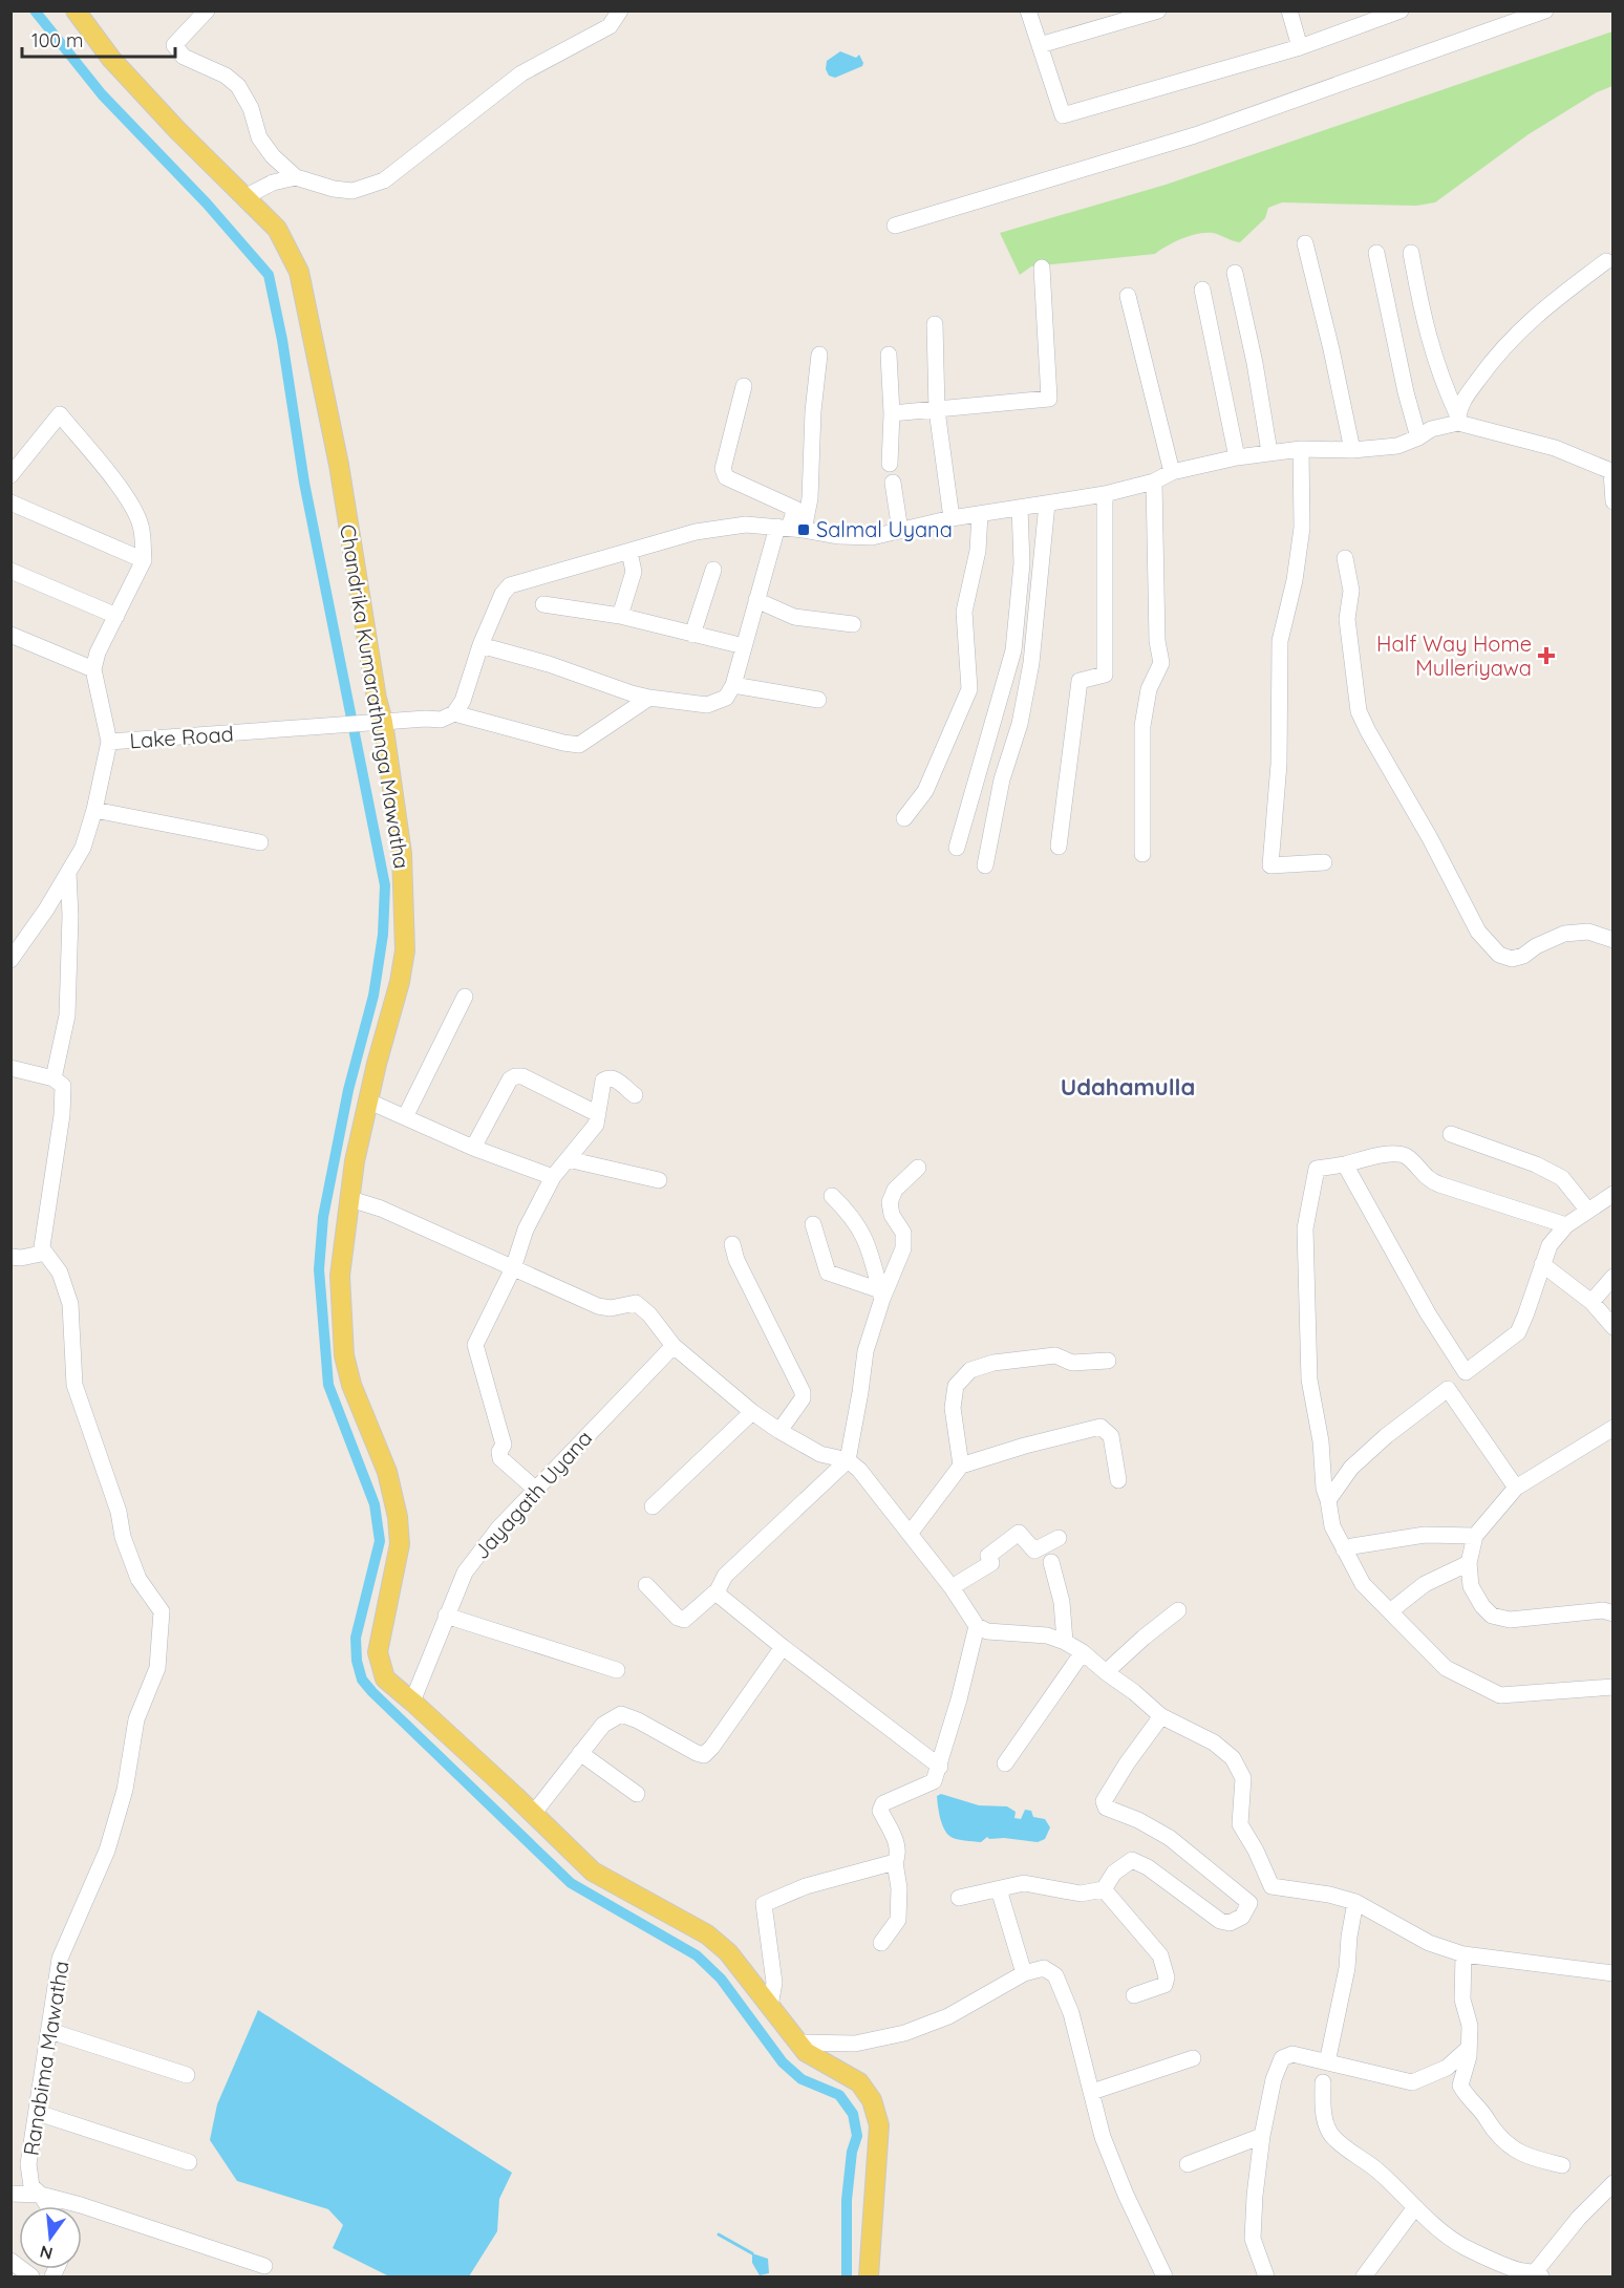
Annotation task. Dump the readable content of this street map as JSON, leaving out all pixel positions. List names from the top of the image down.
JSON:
{
  "streets": {
    "main road": ["Chandrika Kumarathunga Mawatha"],
    "street": ["Lake Road", "Jayagath Uyana", "Ranabima Mawatha"]
  },
  "crossings": [
    ["Chandrika Kumarathunga Mawatha", "Lake Road"],
    ["Chandrika Kumarathunga Mawatha", "Jayagath Uyana"]
  ],
  "districts": ["Udahamulla"],
  "places": {
    "transit": ["Salmal Uyana"],
    "health": ["Half Way Home Mulleriyawa"]
  },
  "scale_bar": "100 m",
  "north": "bottom"
}
